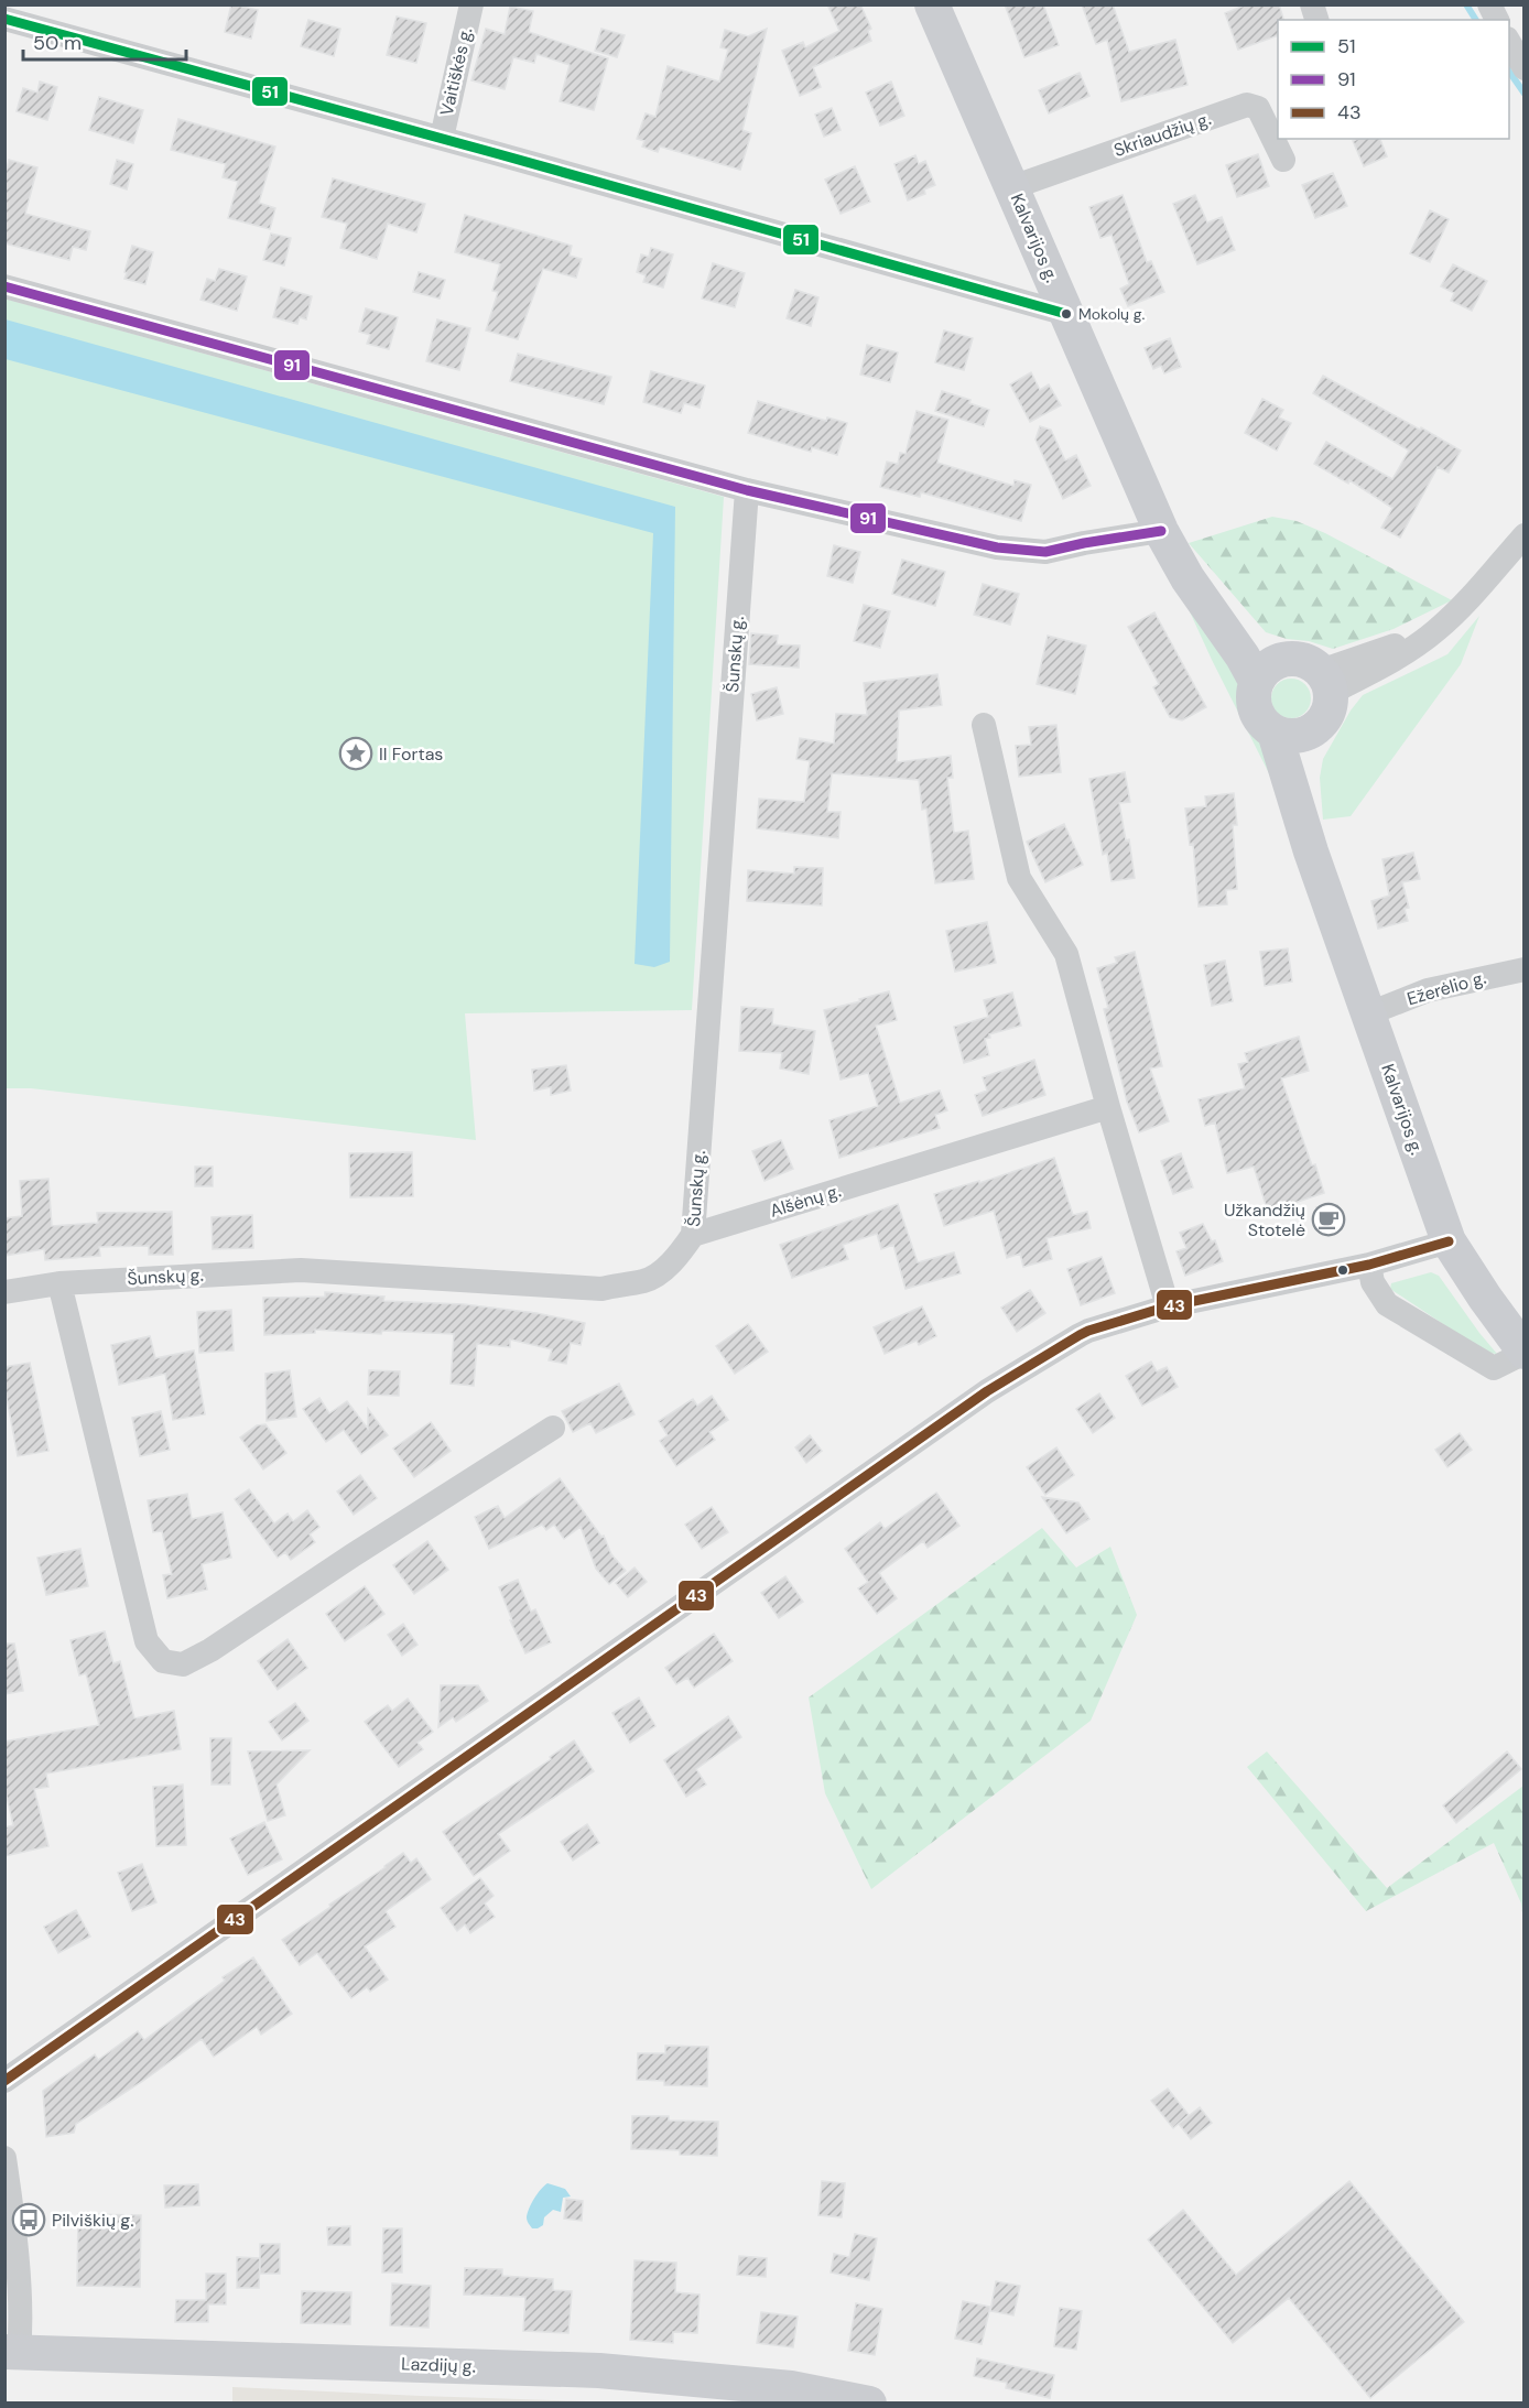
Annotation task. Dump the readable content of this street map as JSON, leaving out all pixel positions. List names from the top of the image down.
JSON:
{
  "streets": {
    "main road": ["Kalvarijos g.", "Lazdijų g."],
    "street": [
      "Vaitiškės g.",
      "Skriaudžių g.",
      "Šunskų g.",
      "Ežerėlio g.",
      "Alšėnų g."
    ]
  },
  "crossings": [
    ["Skriaudžių g.", "Kalvarijos g."],
    ["Kalvarijos g.", "Ežerėlio g."],
    ["Šunskų g.", "Alšėnų g."]
  ],
  "places": {
    "other": ["Mokolų g."],
    "place": ["II Fortas"],
    "cafe": ["Užkandžių Stotelė"],
    "bus stop": ["Pilviškių g."]
  },
  "lines": ["transit line 51", "transit line 91", "transit line 43"],
  "legend": ["51", "91", "43"],
  "scale_bar": "50 m"
}
